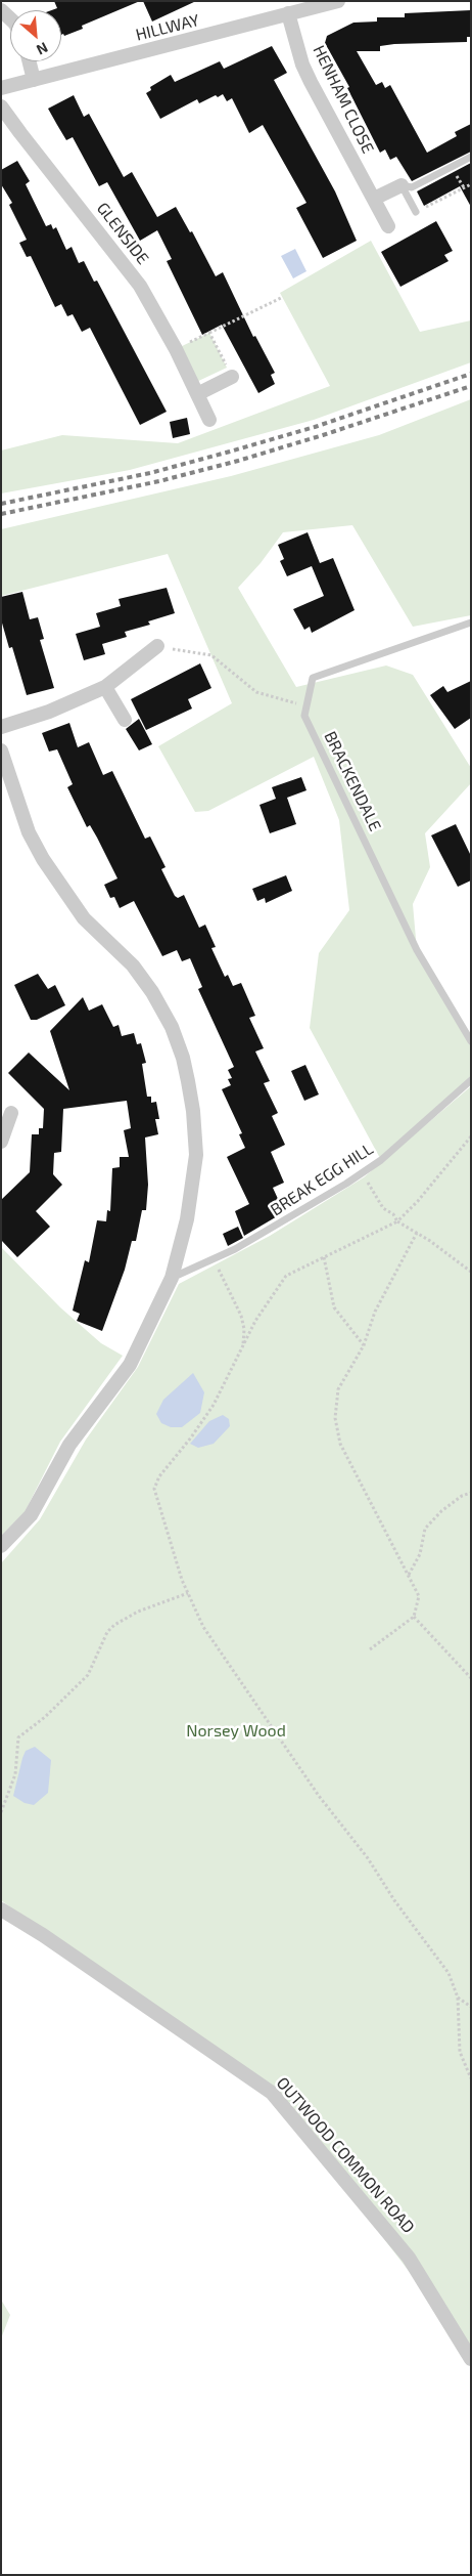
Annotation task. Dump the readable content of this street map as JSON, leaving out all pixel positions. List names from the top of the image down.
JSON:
{
  "streets": {
    "street": [
      "HILLWAY",
      "HENHAM CLOSE",
      "GLENSIDE",
      "OUTWOOD COMMON ROAD"
    ],
    "lane": ["BRACKENDALE", "BREAK EGG HILL"]
  },
  "crossings": [
    ["HILLWAY", "HENHAM CLOSE"]
  ],
  "parks": ["Norsey Wood"],
  "north": "bottom right"
}
